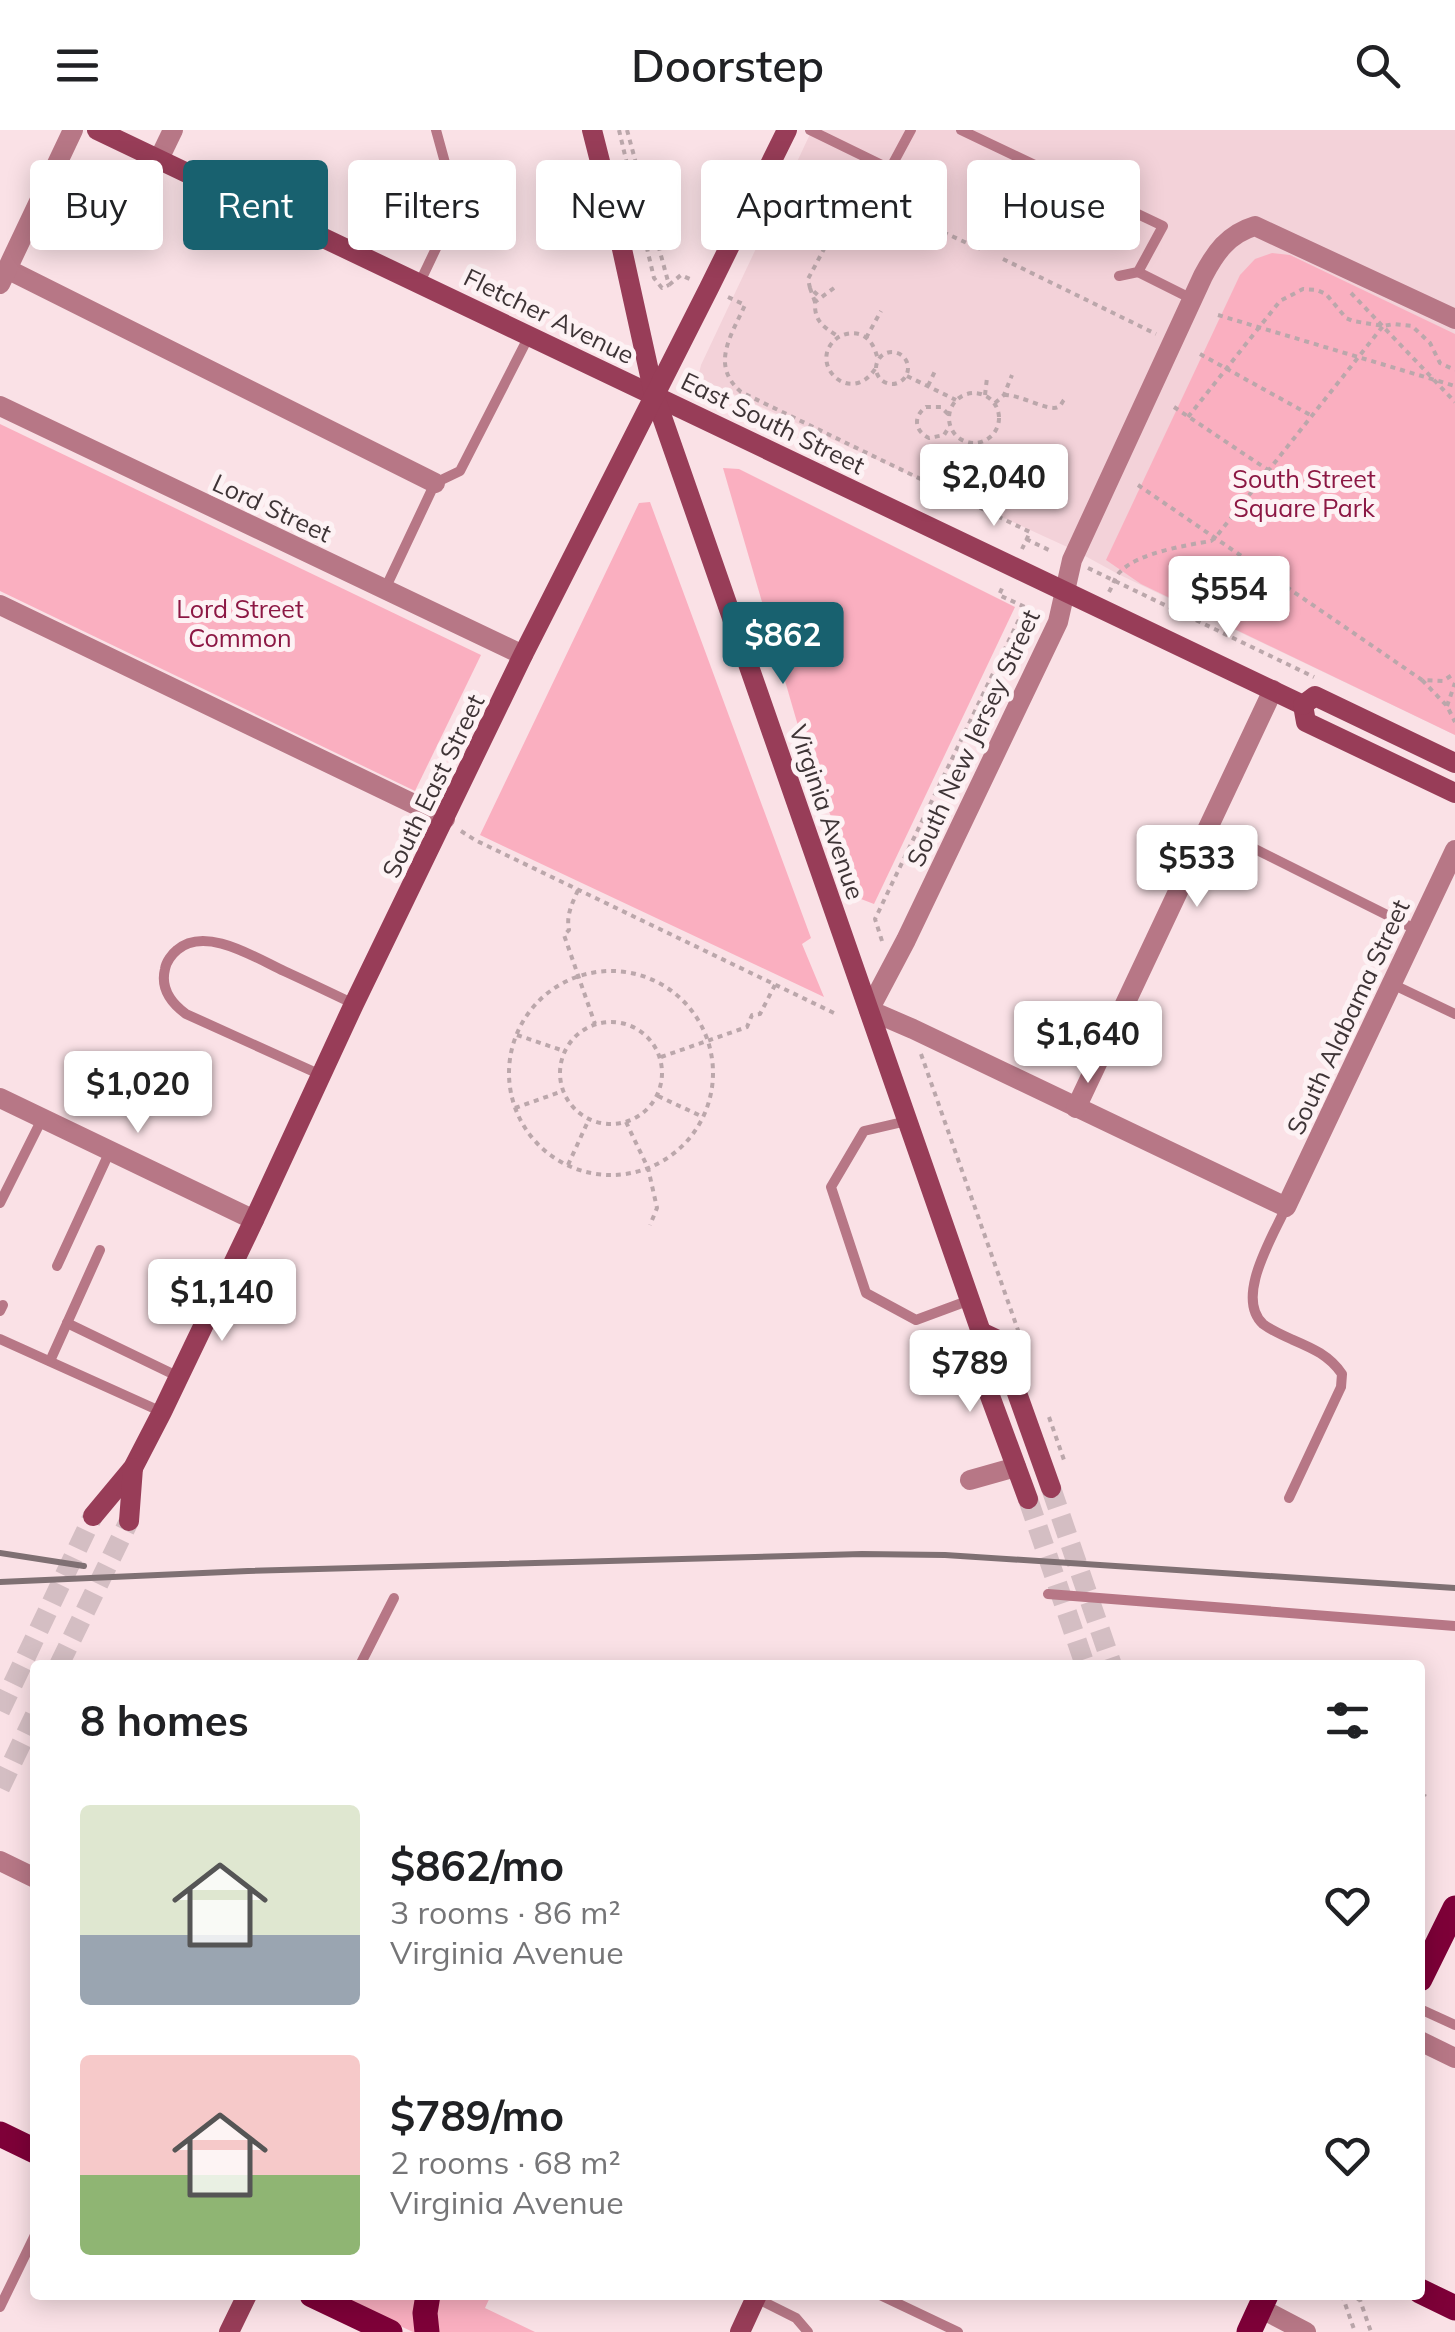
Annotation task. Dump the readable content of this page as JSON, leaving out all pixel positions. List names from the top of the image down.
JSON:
{
  "streets": {
    "main road": [
      "Fletcher Avenue",
      "East South Street",
      "South East Street",
      "Virginia Avenue"
    ],
    "street": ["Lord Street", "South New Jersey Street", "South Alabama Street"]
  },
  "crossings": [
    ["Fletcher Avenue", "East South Street"],
    ["Fletcher Avenue", "South East Street"],
    ["Fletcher Avenue", "Virginia Avenue"],
    ["East South Street", "South New Jersey Street"],
    ["East South Street", "South East Street"],
    ["East South Street", "Virginia Avenue"],
    ["Lord Street", "South East Street"],
    ["South New Jersey Street", "Virginia Avenue"],
    ["South East Street", "Virginia Avenue"]
  ],
  "parks": ["South Street Square Park", "Lord Street Common"],
  "page": {
    "header": "Doorstep",
    "chip": [
      "Buy",
      "Rent",
      "Filters",
      "New",
      "Apartment",
      "House"
    ],
    "price": [
      "$2,040",
      "$554",
      "$862",
      "$533",
      "$1,640",
      "$1,020",
      "$1,140",
      "$789"
    ],
    "heading": "8 homes",
    "list": [
      {
        "name": "$862/mo",
        "note": "3 rooms · 86 m² · Virginia Avenue"
      },
      {
        "name": "$789/mo",
        "note": "2 rooms · 68 m² · Virginia Avenue"
      }
    ]
  }
}
